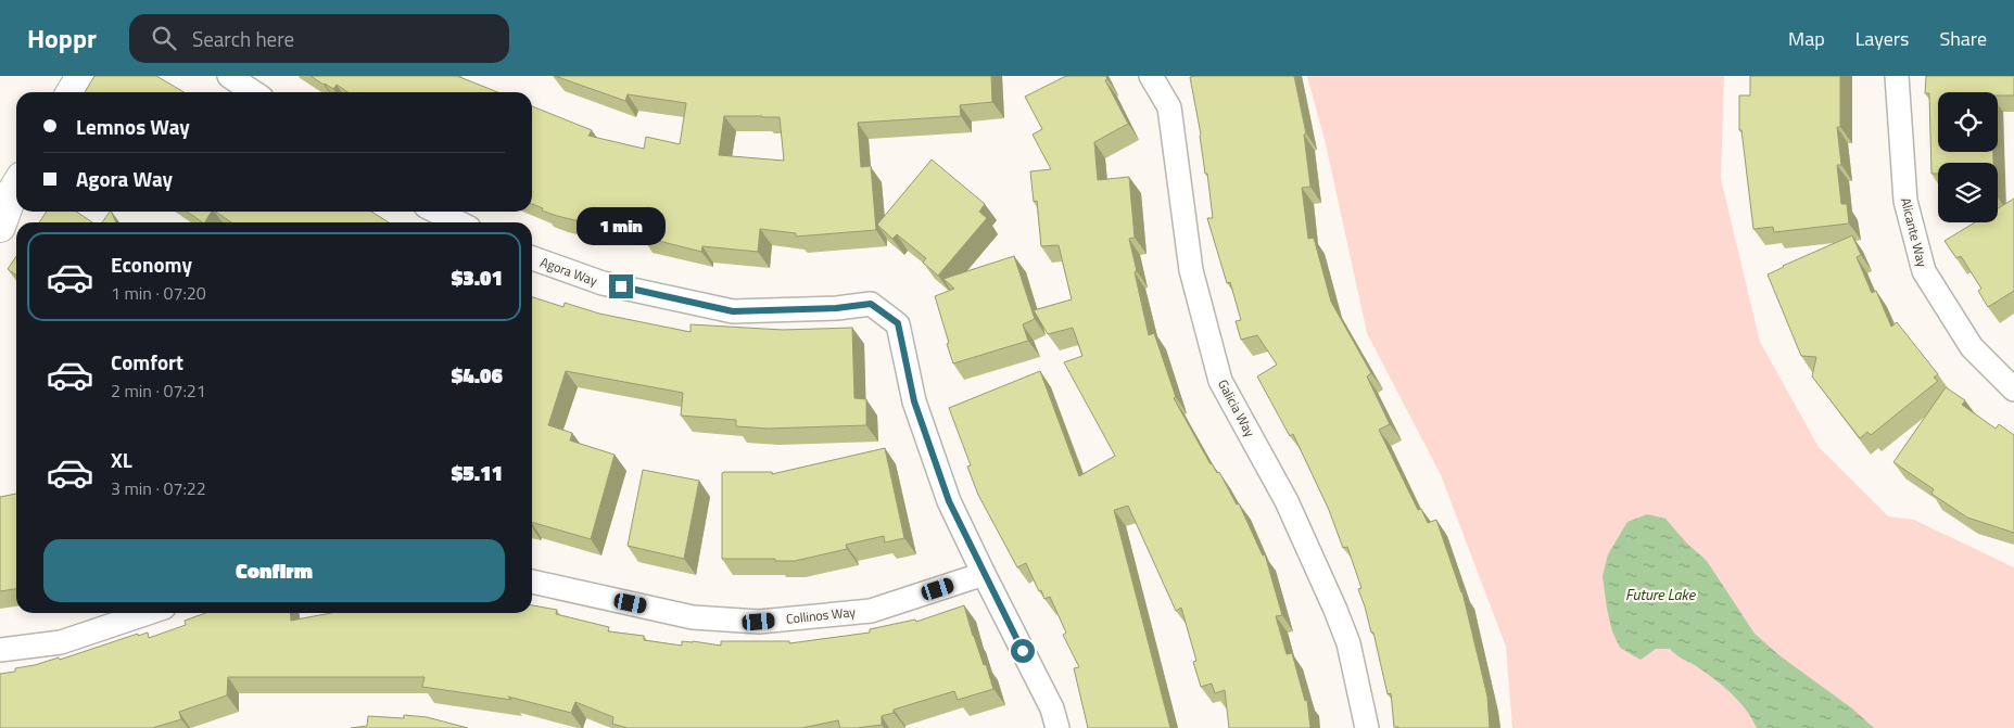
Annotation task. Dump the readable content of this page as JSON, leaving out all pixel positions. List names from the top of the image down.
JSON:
{
  "streets": {
    "street": [
      "Alicante Way",
      "Agora Way",
      "Galicia Way",
      "Collinos Way"
    ]
  },
  "crossings": [
    ["Agora Way", "Collinos Way"]
  ],
  "water": ["Future Lake"],
  "page": {
    "header": "Hoppr",
    "search": "Search here",
    "nav": ["Map", "Layers", "Share"],
    "banner": ["Lemnos Way", "Agora Way"],
    "bubble": "1 min",
    "list": [
      {
        "name": "Economy",
        "note": "1 min · 07:20",
        "value": "$3.01"
      },
      {
        "name": "Comfort",
        "note": "2 min · 07:21",
        "value": "$4.06"
      },
      {
        "name": "XL",
        "note": "3 min · 07:22",
        "value": "$5.11"
      }
    ],
    "buttons": "Confirm"
  }
}
